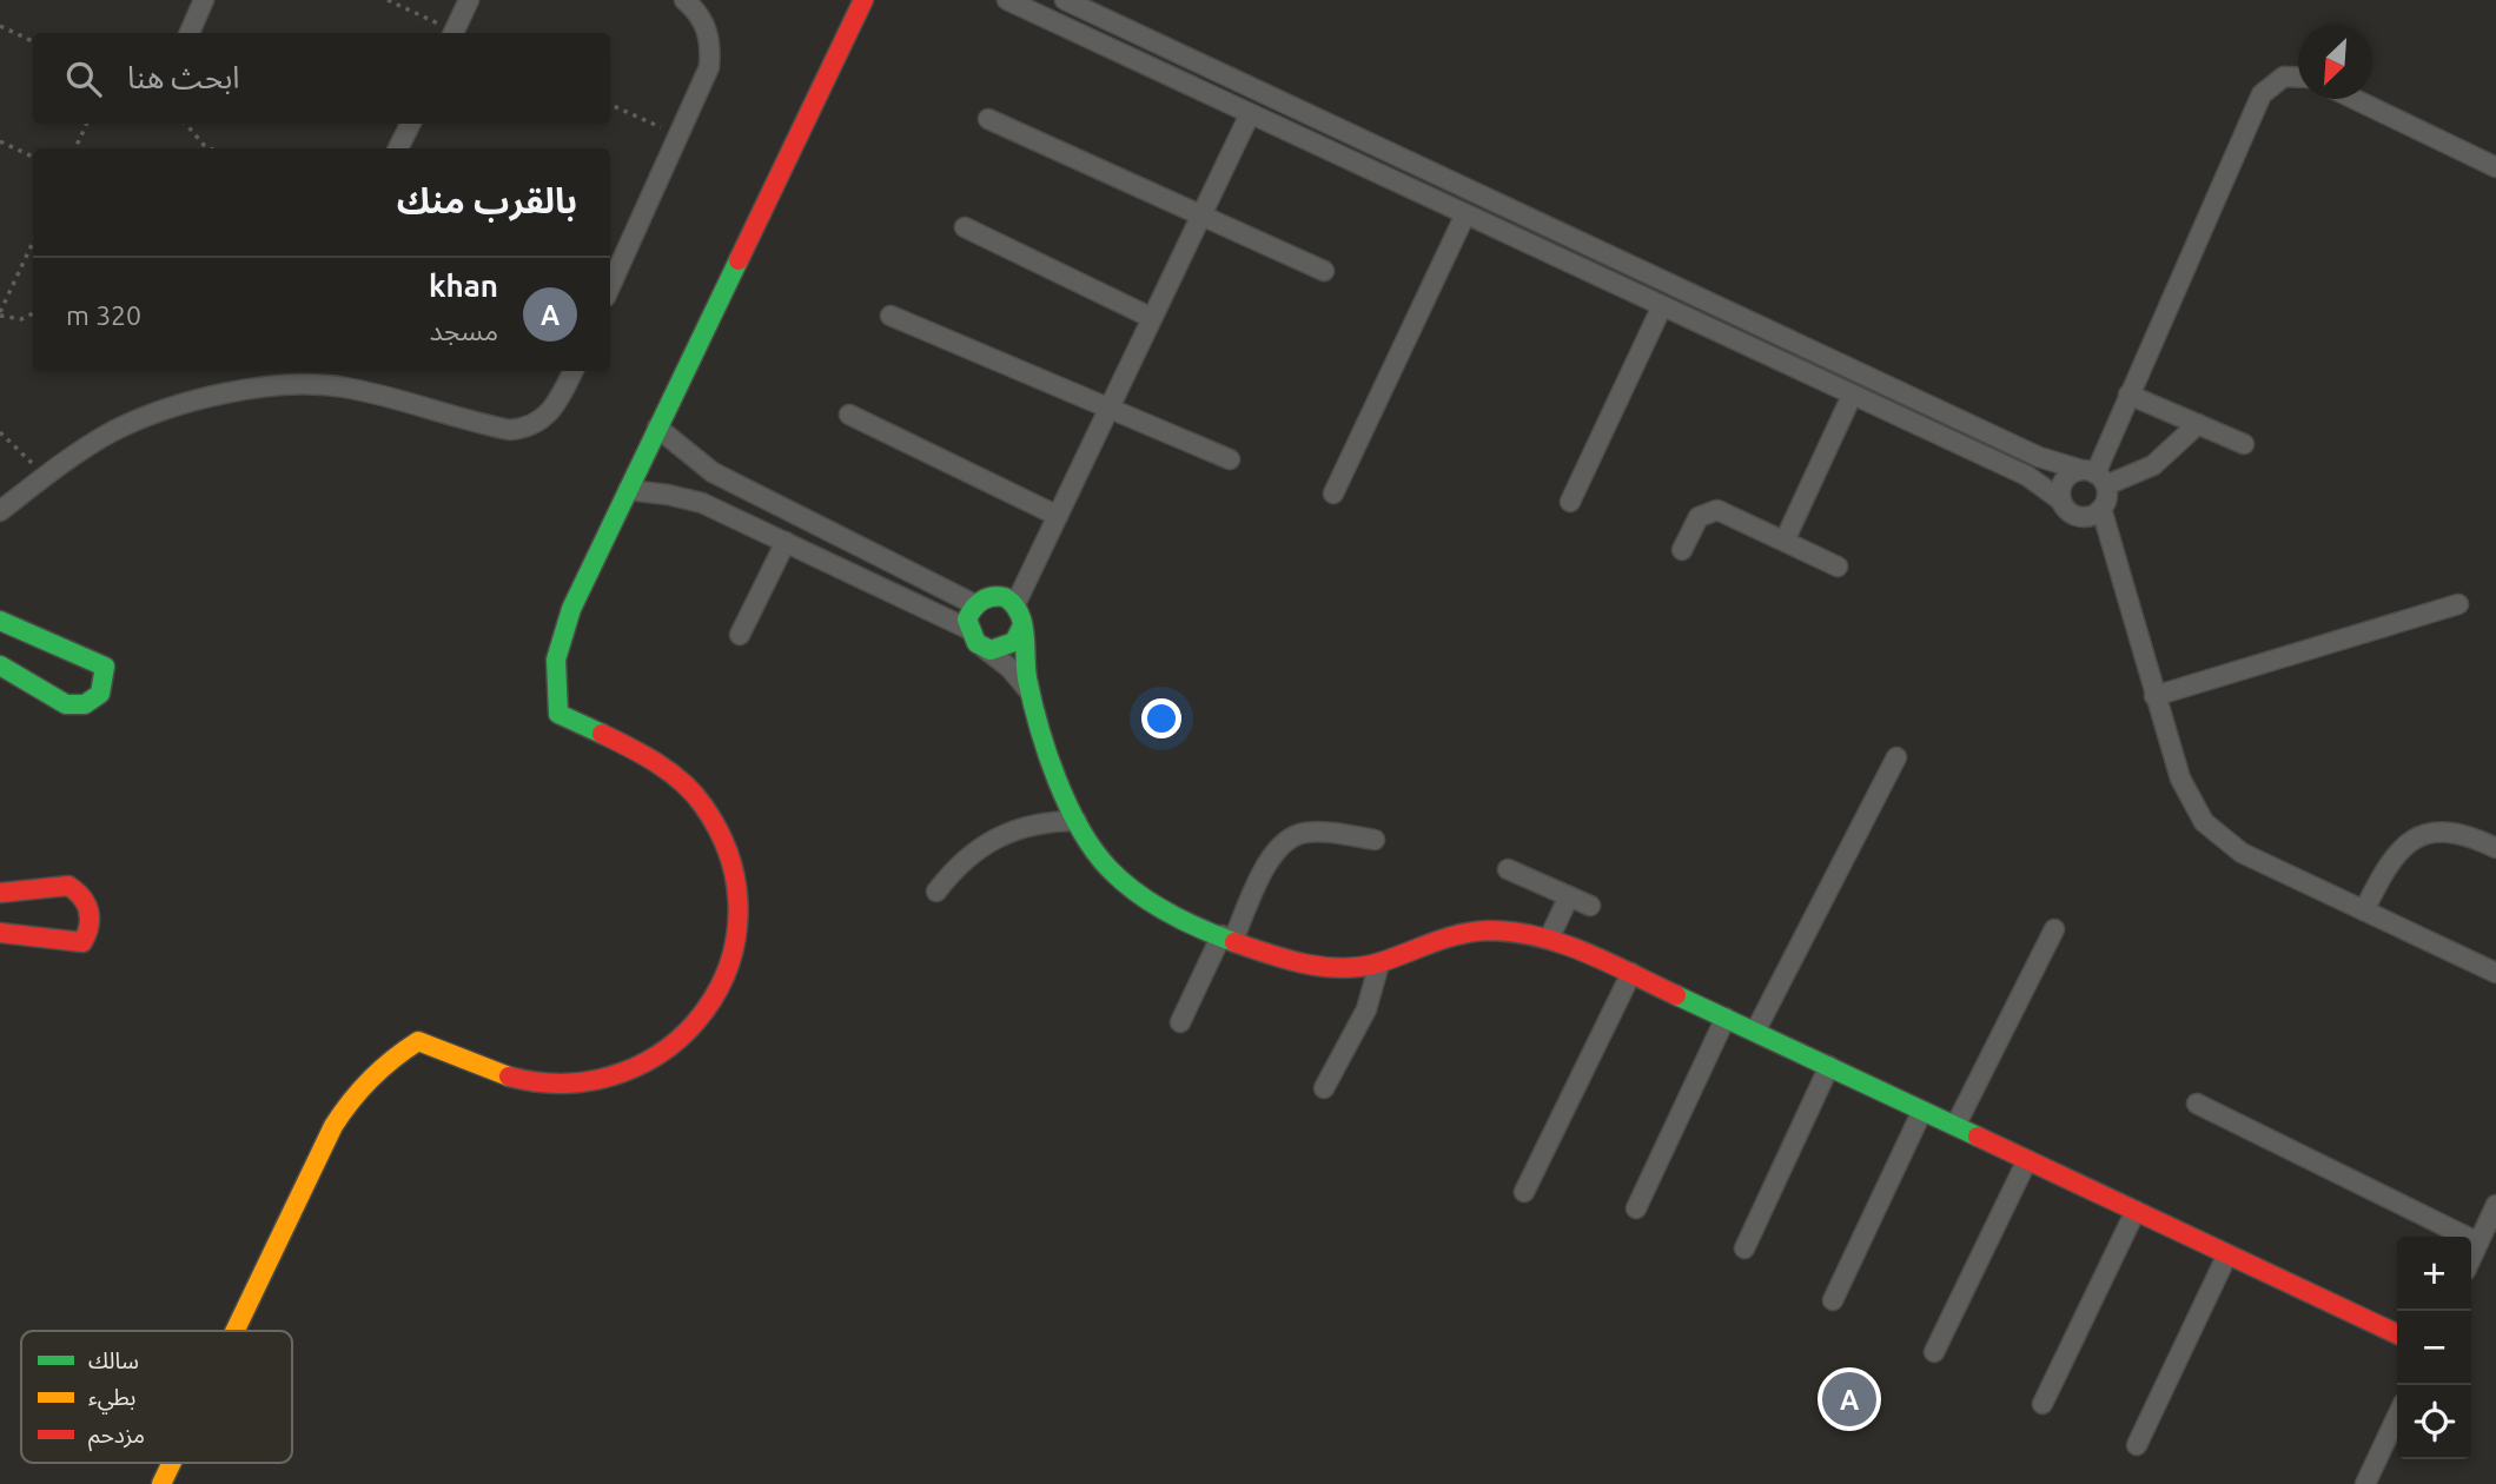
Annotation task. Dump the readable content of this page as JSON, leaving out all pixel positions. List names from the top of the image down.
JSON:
{
  "legend": ["سالك", "بطيء", "مزدحم"],
  "north": "bottom left",
  "page": {
    "search": "ابحث هنا",
    "heading": "بالقرب منك",
    "list": [
      {
        "mark": "A",
        "name": "khan",
        "note": "مسجد",
        "value": "320 m"
      }
    ],
    "map_buttons": ["+", "−"],
    "pins": "A"
  }
}
